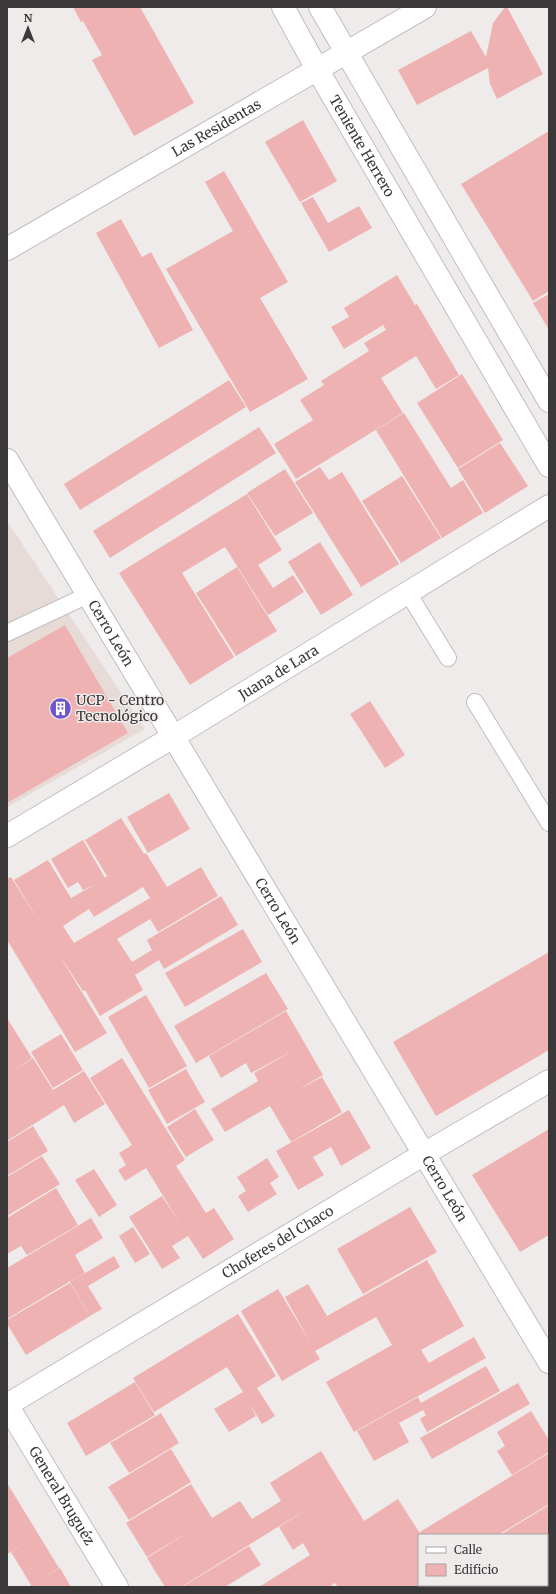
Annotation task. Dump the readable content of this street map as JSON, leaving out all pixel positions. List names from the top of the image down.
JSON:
{
  "streets": {
    "street": [
      "Las Residentas",
      "Teniente Herrero",
      "Cerro León",
      "Juana de Lara",
      "Choferes del Chaco",
      "General Bruguéz"
    ]
  },
  "crossings": [
    ["Las Residentas", "Teniente Herrero"],
    ["Cerro León", "Juana de Lara"],
    ["Cerro León", "Choferes del Chaco"],
    ["Choferes del Chaco", "General Bruguéz"]
  ],
  "places": {
    "building": ["UCP - Centro Tecnológico"]
  },
  "legend": ["Calle", "Edificio"],
  "north": "top"
}
